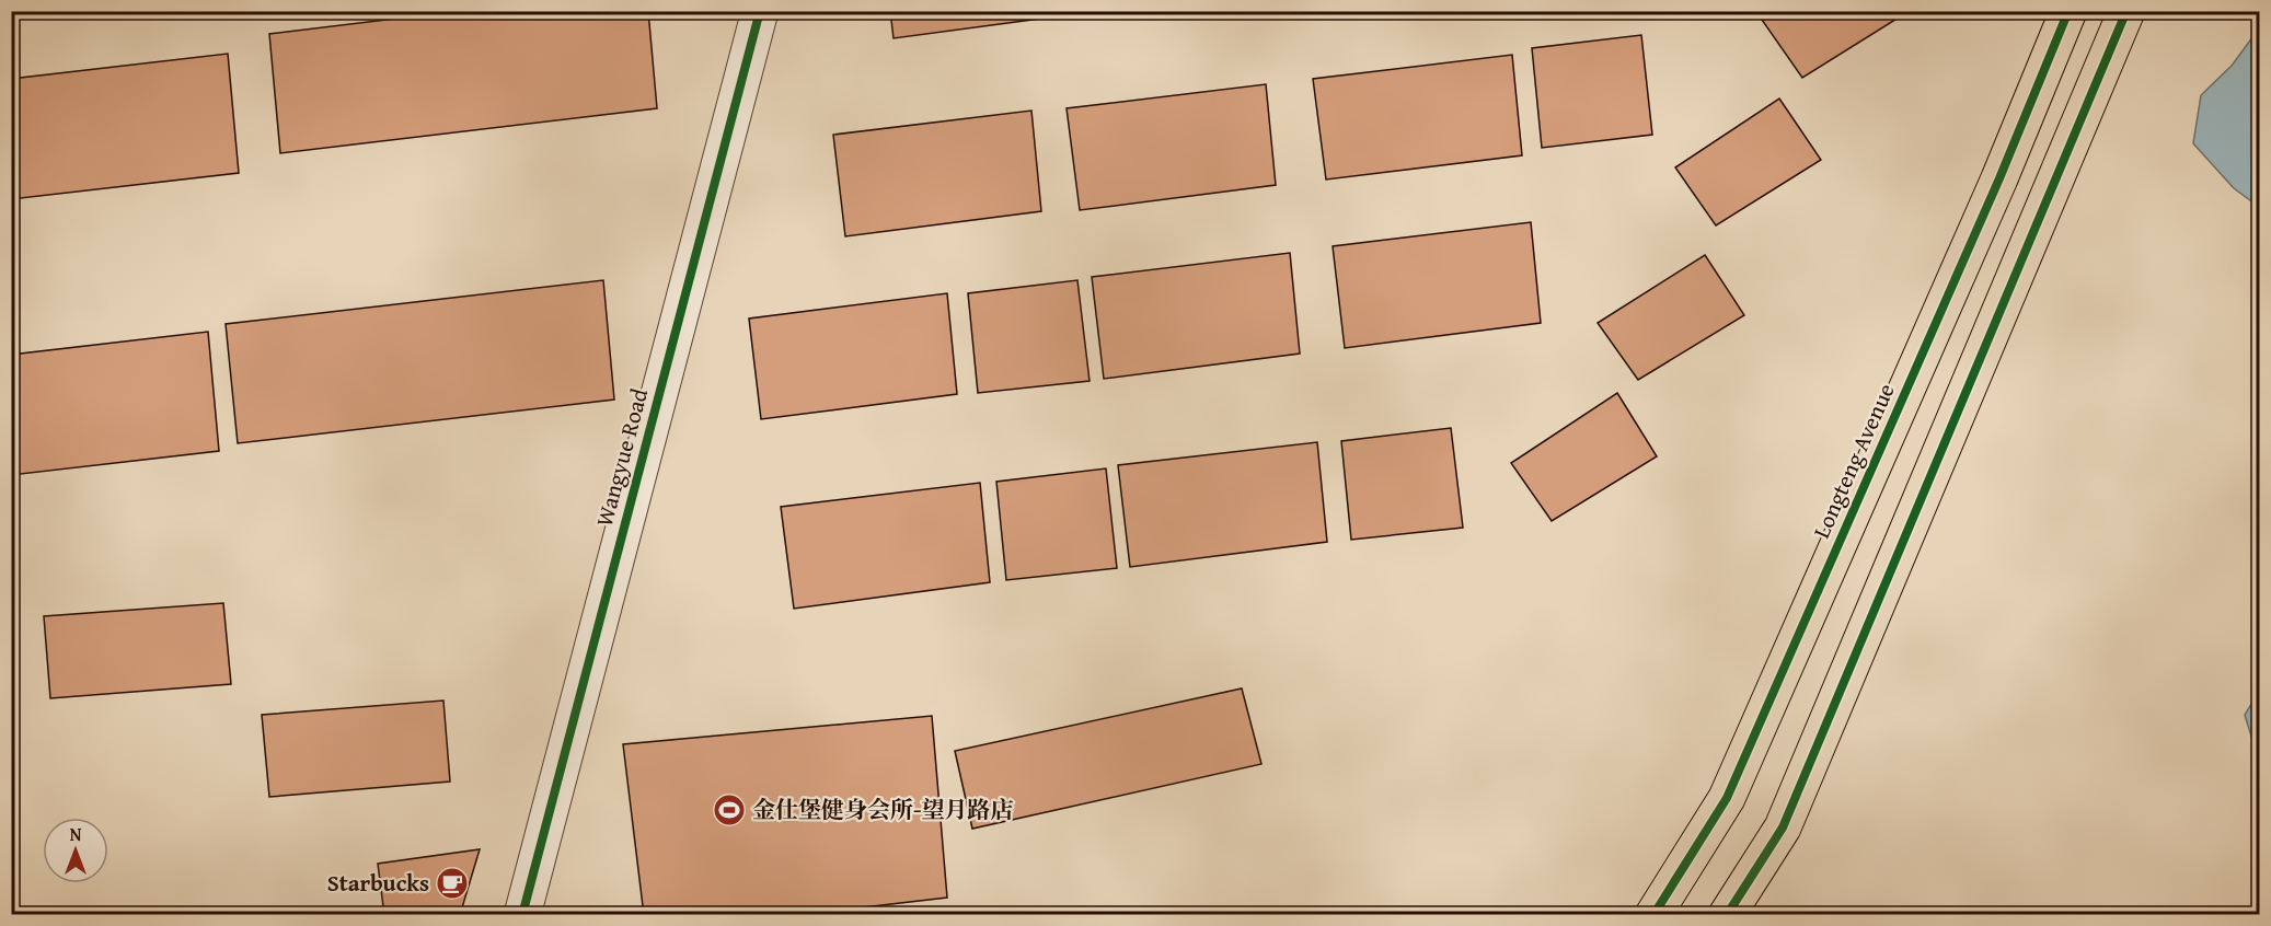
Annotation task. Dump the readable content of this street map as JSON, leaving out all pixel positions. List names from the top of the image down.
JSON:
{
  "streets": {
    "main road": ["Longteng Avenue"],
    "street": ["Wangyue Road"]
  },
  "places": {
    "sports": ["金仕堡健身会所-望月路店"],
    "cafe": ["Starbucks"]
  },
  "north": "top"
}
